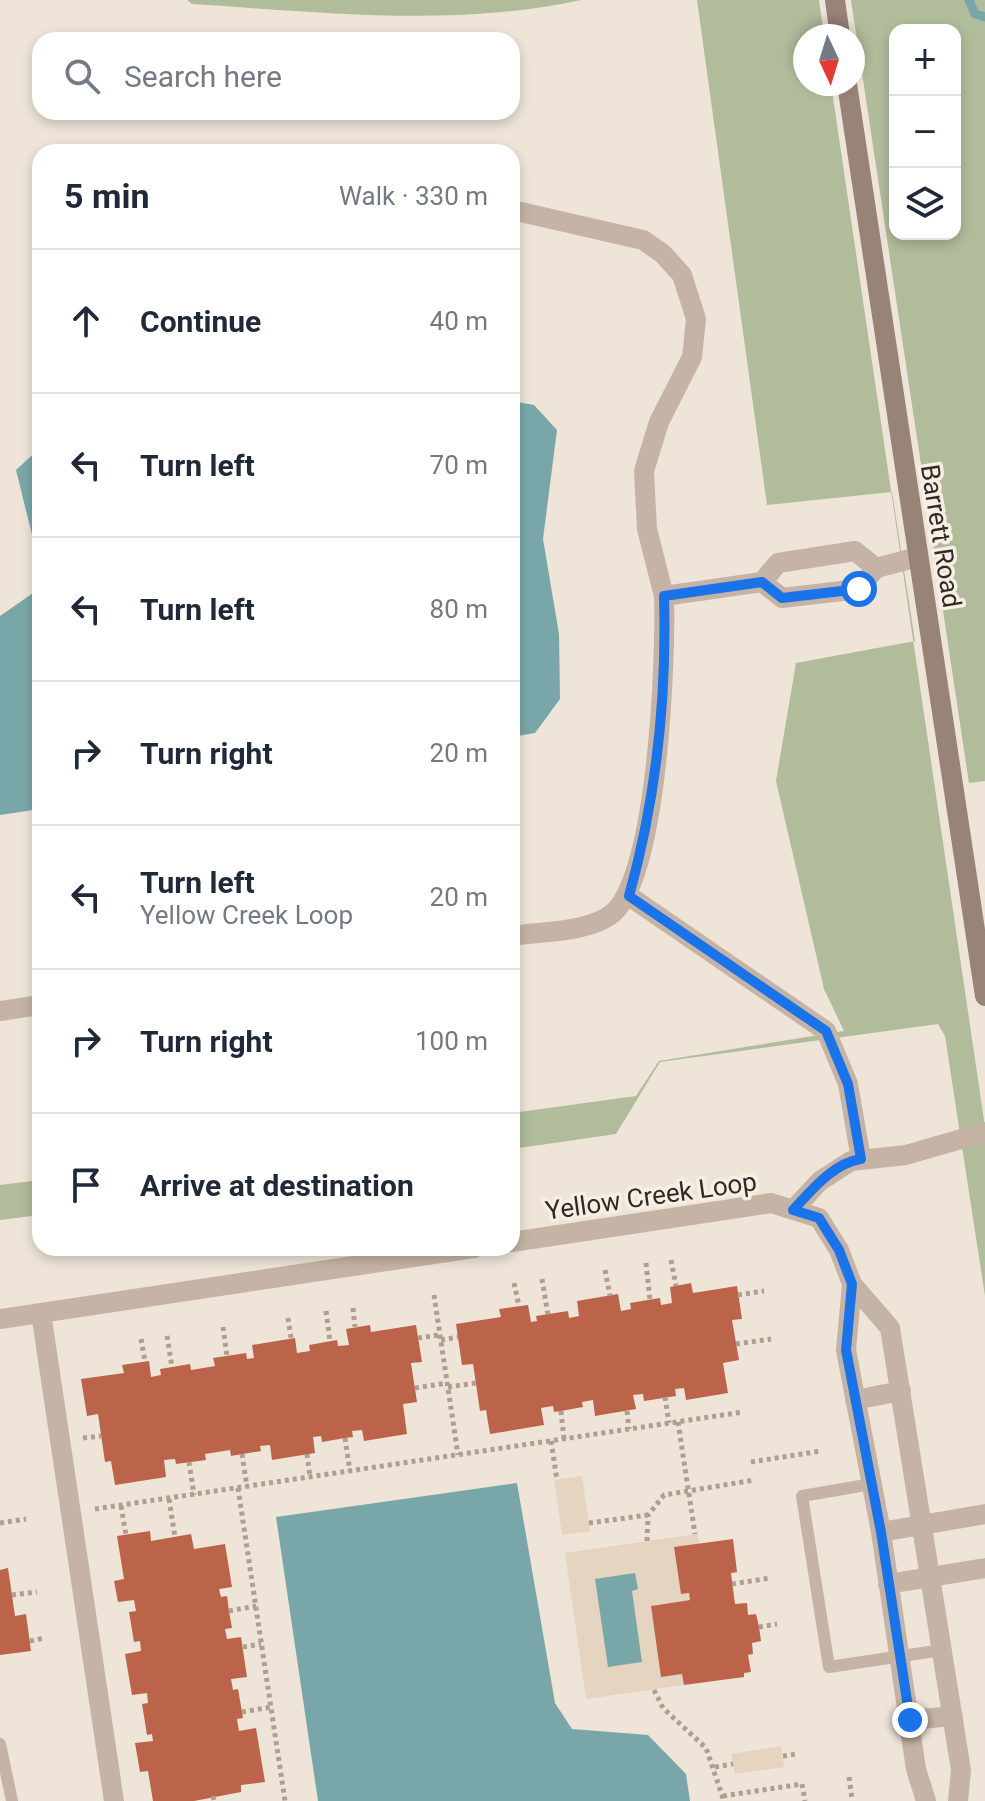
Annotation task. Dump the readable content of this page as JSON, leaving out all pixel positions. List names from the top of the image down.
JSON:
{
  "streets": {
    "street": ["Barrett Road", "Yellow Creek Loop"]
  },
  "north": "bottom",
  "page": {
    "map_buttons": ["+", "−"],
    "search": "Search here",
    "heading": ["5 min", "Walk · 330 m"],
    "list": [
      ["Continue", "40 m"],
      ["Turn left", "70 m"],
      ["Turn left", "80 m"],
      ["Turn right", "20 m"],
      ["Turn left", "Yellow Creek Loop", "20 m"],
      ["Turn right", "100 m"],
      "Arrive at destination"
    ]
  }
}
